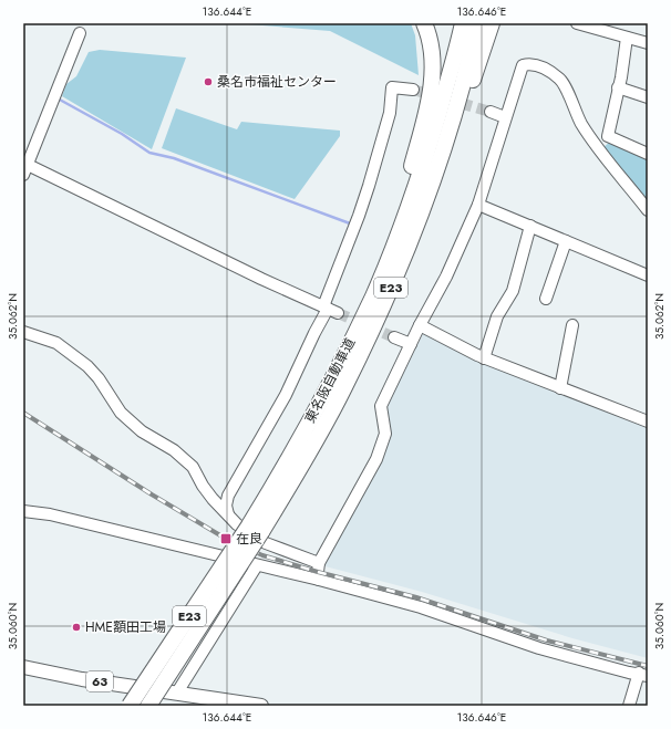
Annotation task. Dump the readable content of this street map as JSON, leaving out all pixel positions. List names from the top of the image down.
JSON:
{
  "streets": {
    "highway": ["E23", "東名阪自動車道"],
    "main road": ["63"]
  },
  "places": {
    "other": ["桑名市福祉センター", "HME額田工場"],
    "transit": ["在良"]
  },
  "coordinates": [
    "136.644°E",
    "136.646°E",
    "35.062°N",
    "35.060°N"
  ]
}
